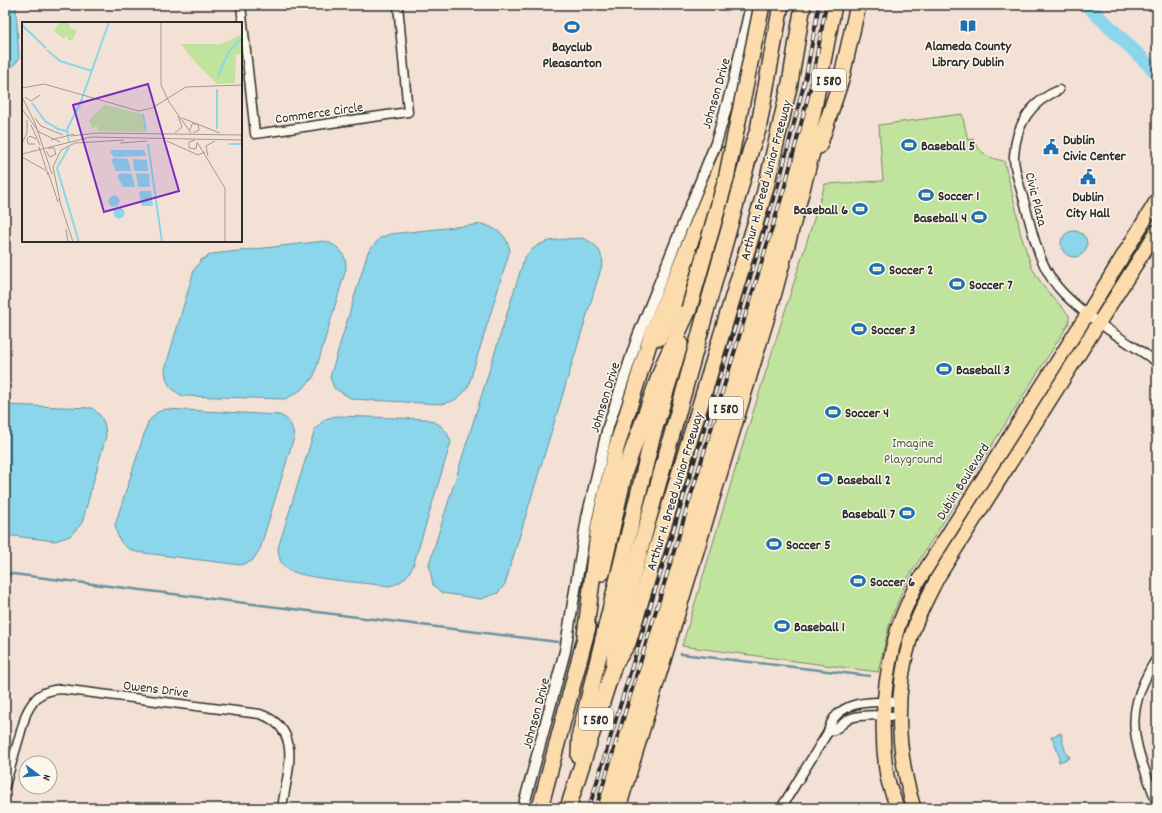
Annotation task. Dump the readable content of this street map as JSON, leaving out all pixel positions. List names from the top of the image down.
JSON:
{
  "streets": {
    "highway": ["I 580", "Arthur H. Breed Junior Freeway"],
    "main road": ["Dublin Boulevard"],
    "street": [
      "Johnson Drive",
      "Commerce Circle",
      "Civic Plaza",
      "Owens Drive"
    ]
  },
  "crossings": [
    ["Civic Plaza", "Dublin Boulevard"]
  ],
  "parks": ["Imagine Playground"],
  "places": {
    "library": ["Alameda County Library Dublin"],
    "sports": [
      "Bayclub Pleasanton",
      "Baseball 5",
      "Soccer 1",
      "Baseball 6",
      "Baseball 4",
      "Soccer 2",
      "Soccer 7",
      "Soccer 3",
      "Baseball 3",
      "Soccer 4",
      "Baseball 2",
      "Baseball 7",
      "Soccer 5",
      "Soccer 6",
      "Baseball 1"
    ],
    "public building": ["Dublin Civic Center", "Dublin City Hall"]
  },
  "north": "right"
}
